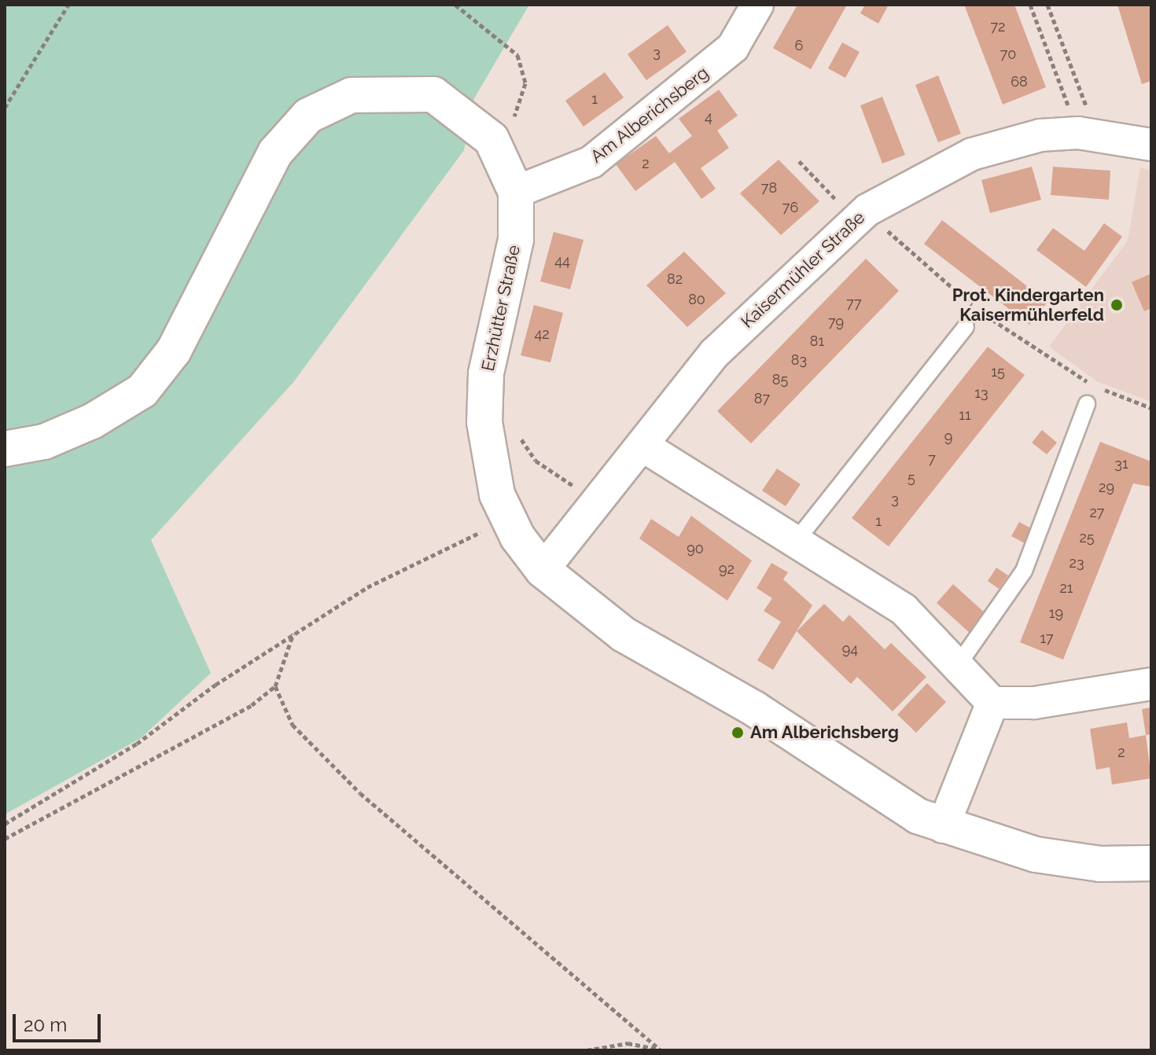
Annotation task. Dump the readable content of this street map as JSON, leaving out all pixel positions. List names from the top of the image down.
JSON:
{
  "streets": {
    "street": ["Am Alberichsberg", "Kaisermühler Straße", "Erzhütter Straße"]
  },
  "crossings": [
    ["Am Alberichsberg", "Erzhütter Straße"],
    ["Kaisermühler Straße", "Erzhütter Straße"]
  ],
  "places": ["Prot. Kindergarten Kaisermühlerfeld", "Am Alberichsberg"],
  "house_numbers": [
    "72",
    "6",
    "3",
    "70",
    "68",
    "1",
    "4",
    "2",
    "78",
    "76",
    "44",
    "82",
    "80",
    "77",
    "79",
    "42",
    "81",
    "83",
    "15",
    "85",
    "13",
    "87",
    "11",
    "9",
    "7",
    "31",
    "5",
    "29",
    "3",
    "27",
    "1",
    "25",
    "90",
    "23",
    "92",
    "21",
    "19",
    "17",
    "94",
    "2"
  ],
  "scale_bar": "20 m"
}
